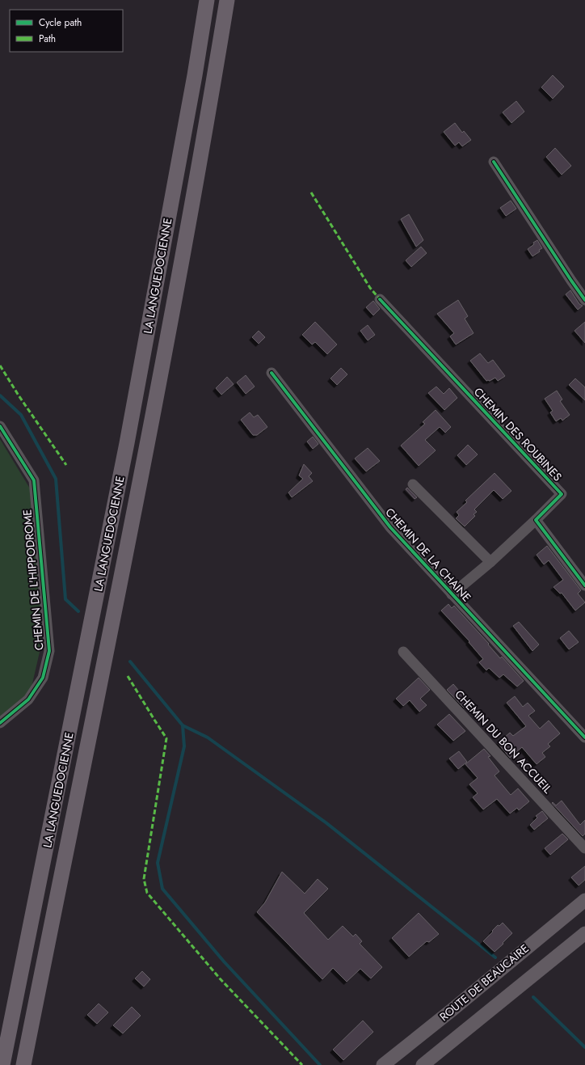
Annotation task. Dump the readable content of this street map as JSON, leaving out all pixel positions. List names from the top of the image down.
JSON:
{
  "streets": {
    "highway": ["LA LANGUEDOCIENNE"],
    "main road": ["ROUTE DE BEAUCAIRE"],
    "street": [
      "CHEMIN DES ROUBINES",
      "CHEMIN DE LA CHAINE",
      "CHEMIN DE L'HIPPODROME",
      "CHEMIN DU BON ACCUEIL"
    ]
  },
  "legend": ["Cycle path", "Path"]
}
